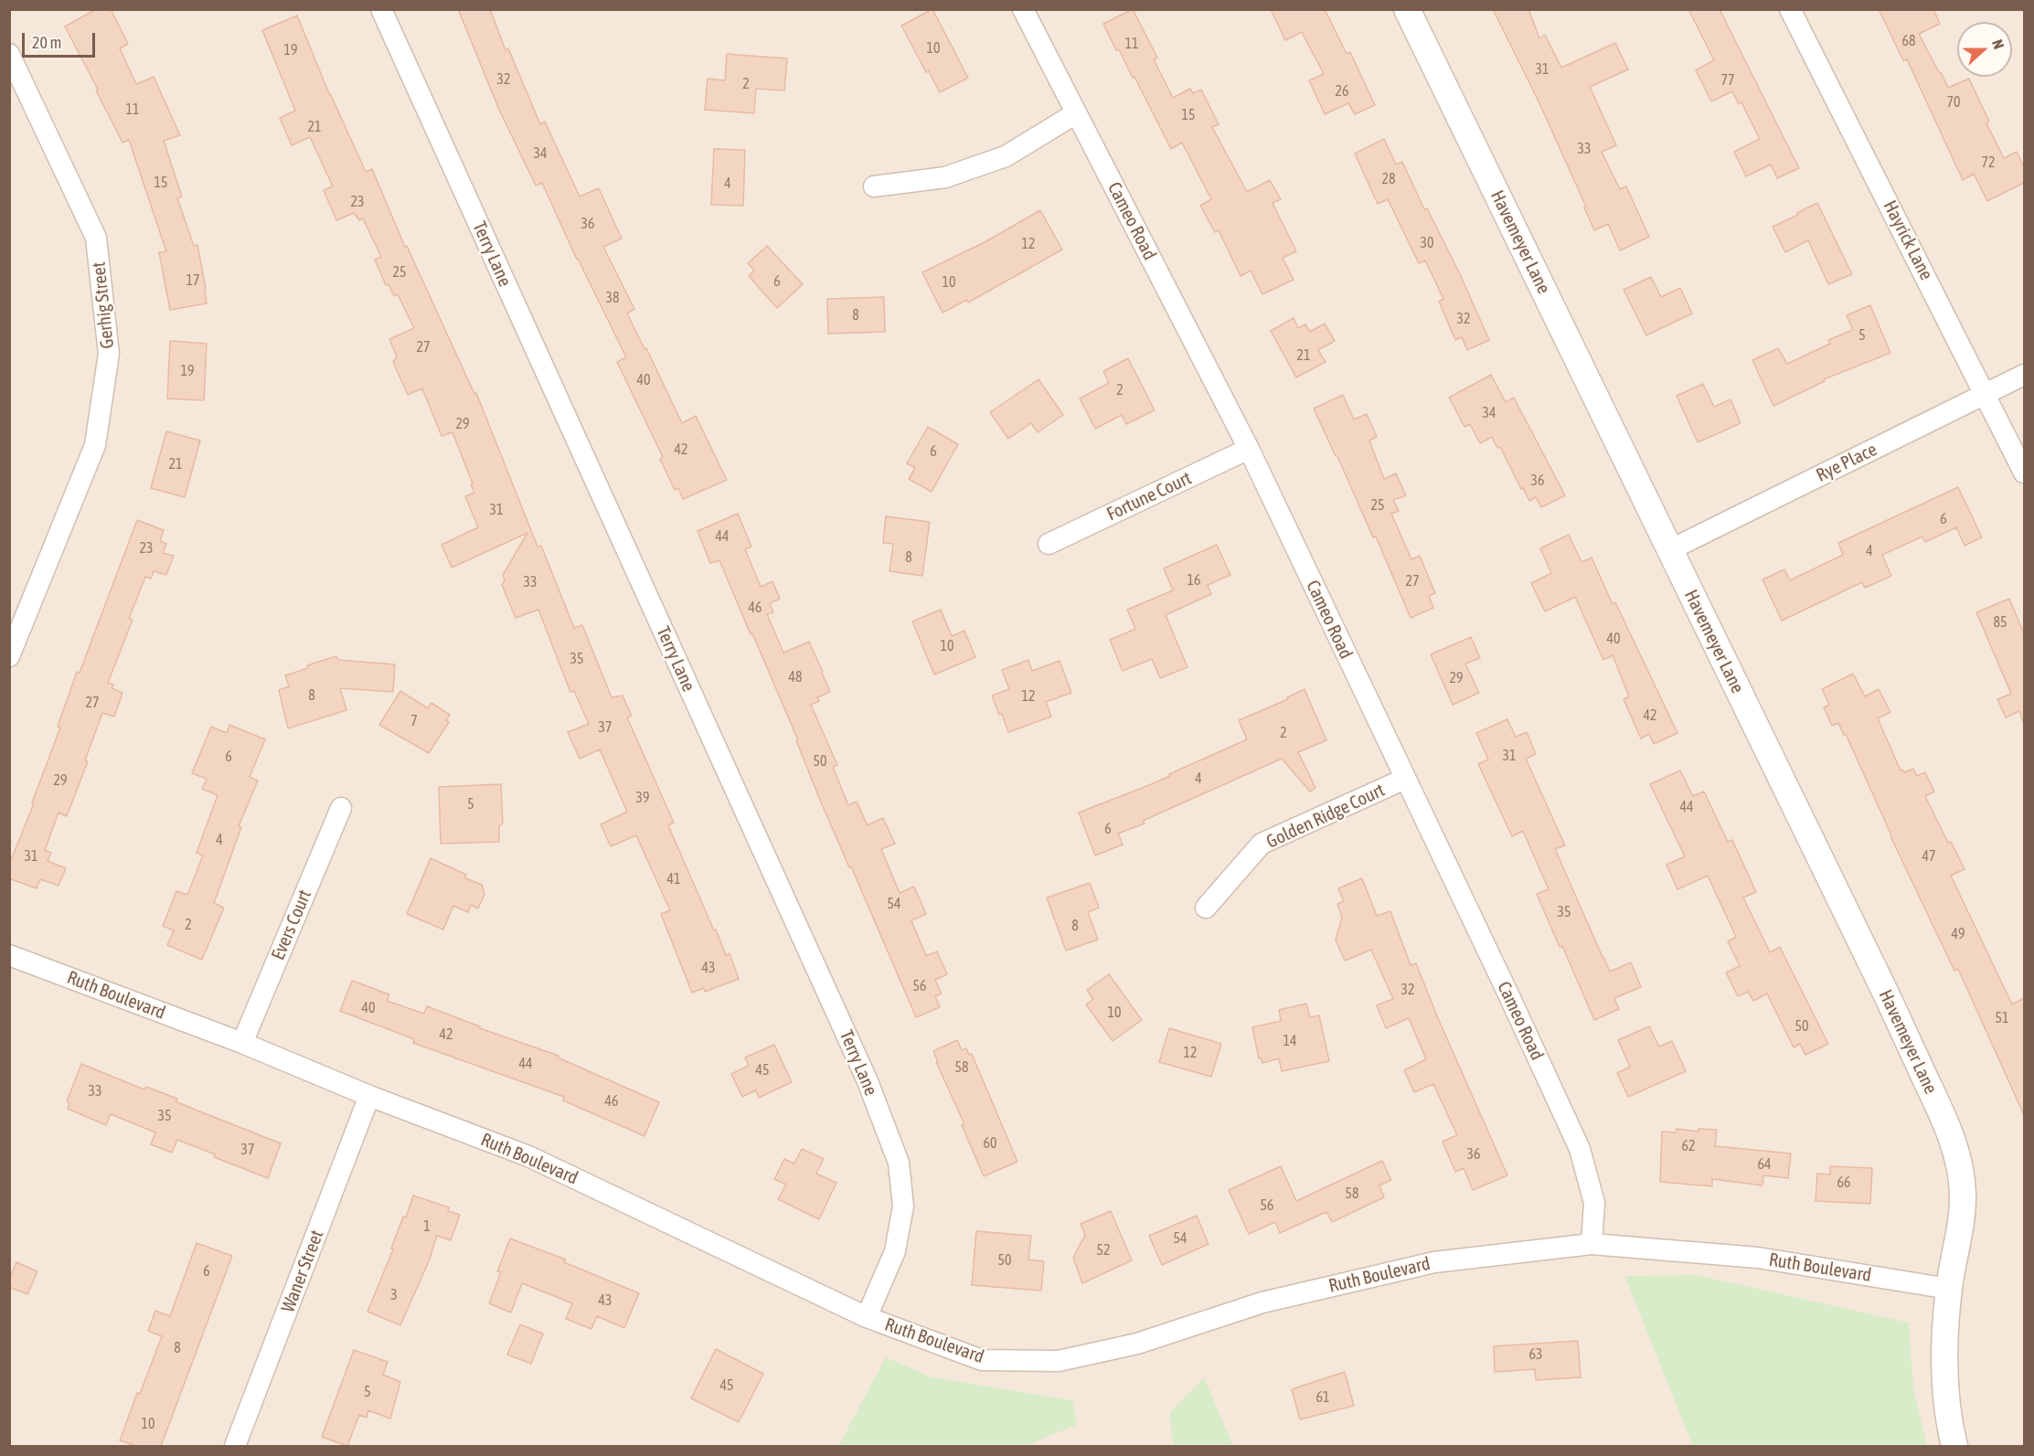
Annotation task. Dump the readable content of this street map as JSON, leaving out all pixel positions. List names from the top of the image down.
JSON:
{
  "streets": {
    "street": [
      "Cameo Road",
      "Hayrick Lane",
      "Havemeyer Lane",
      "Terry Lane",
      "Gerhig Street",
      "Rye Place",
      "Fortune Court",
      "Golden Ridge Court",
      "Evers Court",
      "Ruth Boulevard",
      "Waner Street"
    ]
  },
  "crossings": [
    ["Cameo Road", "Fortune Court"],
    ["Cameo Road", "Golden Ridge Court"],
    ["Cameo Road", "Ruth Boulevard"],
    ["Hayrick Lane", "Rye Place"],
    ["Havemeyer Lane", "Rye Place"],
    ["Havemeyer Lane", "Ruth Boulevard"],
    ["Terry Lane", "Ruth Boulevard"],
    ["Evers Court", "Ruth Boulevard"],
    ["Ruth Boulevard", "Waner Street"]
  ],
  "house_numbers": [
    "68",
    "11",
    "10",
    "19",
    "31",
    "32",
    "77",
    "2",
    "26",
    "70",
    "11",
    "15",
    "21",
    "33",
    "34",
    "72",
    "28",
    "15",
    "4",
    "23",
    "36",
    "30",
    "12",
    "25",
    "17",
    "6",
    "10",
    "38",
    "8",
    "32",
    "5",
    "27",
    "21",
    "19",
    "40",
    "2",
    "34",
    "29",
    "42",
    "6",
    "21",
    "36",
    "25",
    "31",
    "6",
    "44",
    "23",
    "4",
    "8",
    "16",
    "27",
    "33",
    "46",
    "85",
    "40",
    "10",
    "35",
    "48",
    "29",
    "8",
    "12",
    "27",
    "42",
    "7",
    "37",
    "2",
    "31",
    "6",
    "50",
    "4",
    "29",
    "39",
    "5",
    "44",
    "6",
    "4",
    "31",
    "47",
    "41",
    "54",
    "35",
    "2",
    "8",
    "49",
    "43",
    "56",
    "32",
    "40",
    "10",
    "51",
    "50",
    "42",
    "14",
    "12",
    "44",
    "58",
    "45",
    "33",
    "46",
    "35",
    "60",
    "62",
    "37",
    "36",
    "64",
    "66",
    "58",
    "56",
    "1",
    "54",
    "52",
    "50",
    "6",
    "3",
    "43",
    "8",
    "63",
    "45",
    "5",
    "61",
    "10"
  ],
  "scale_bar": "20 m",
  "north": "right"
}
